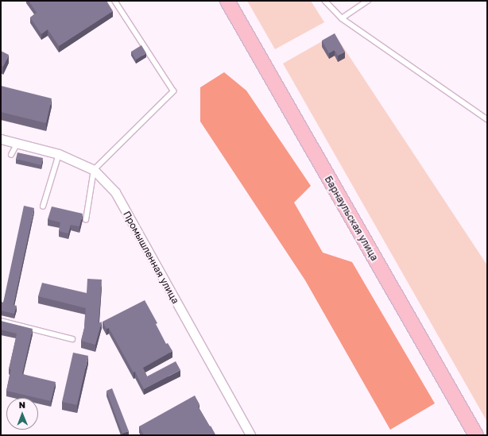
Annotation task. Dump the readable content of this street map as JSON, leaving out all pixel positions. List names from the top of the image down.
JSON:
{
  "streets": {
    "highway": ["Барнаульская улица"],
    "street": ["Промышленная улица"]
  },
  "north": "top"
}
